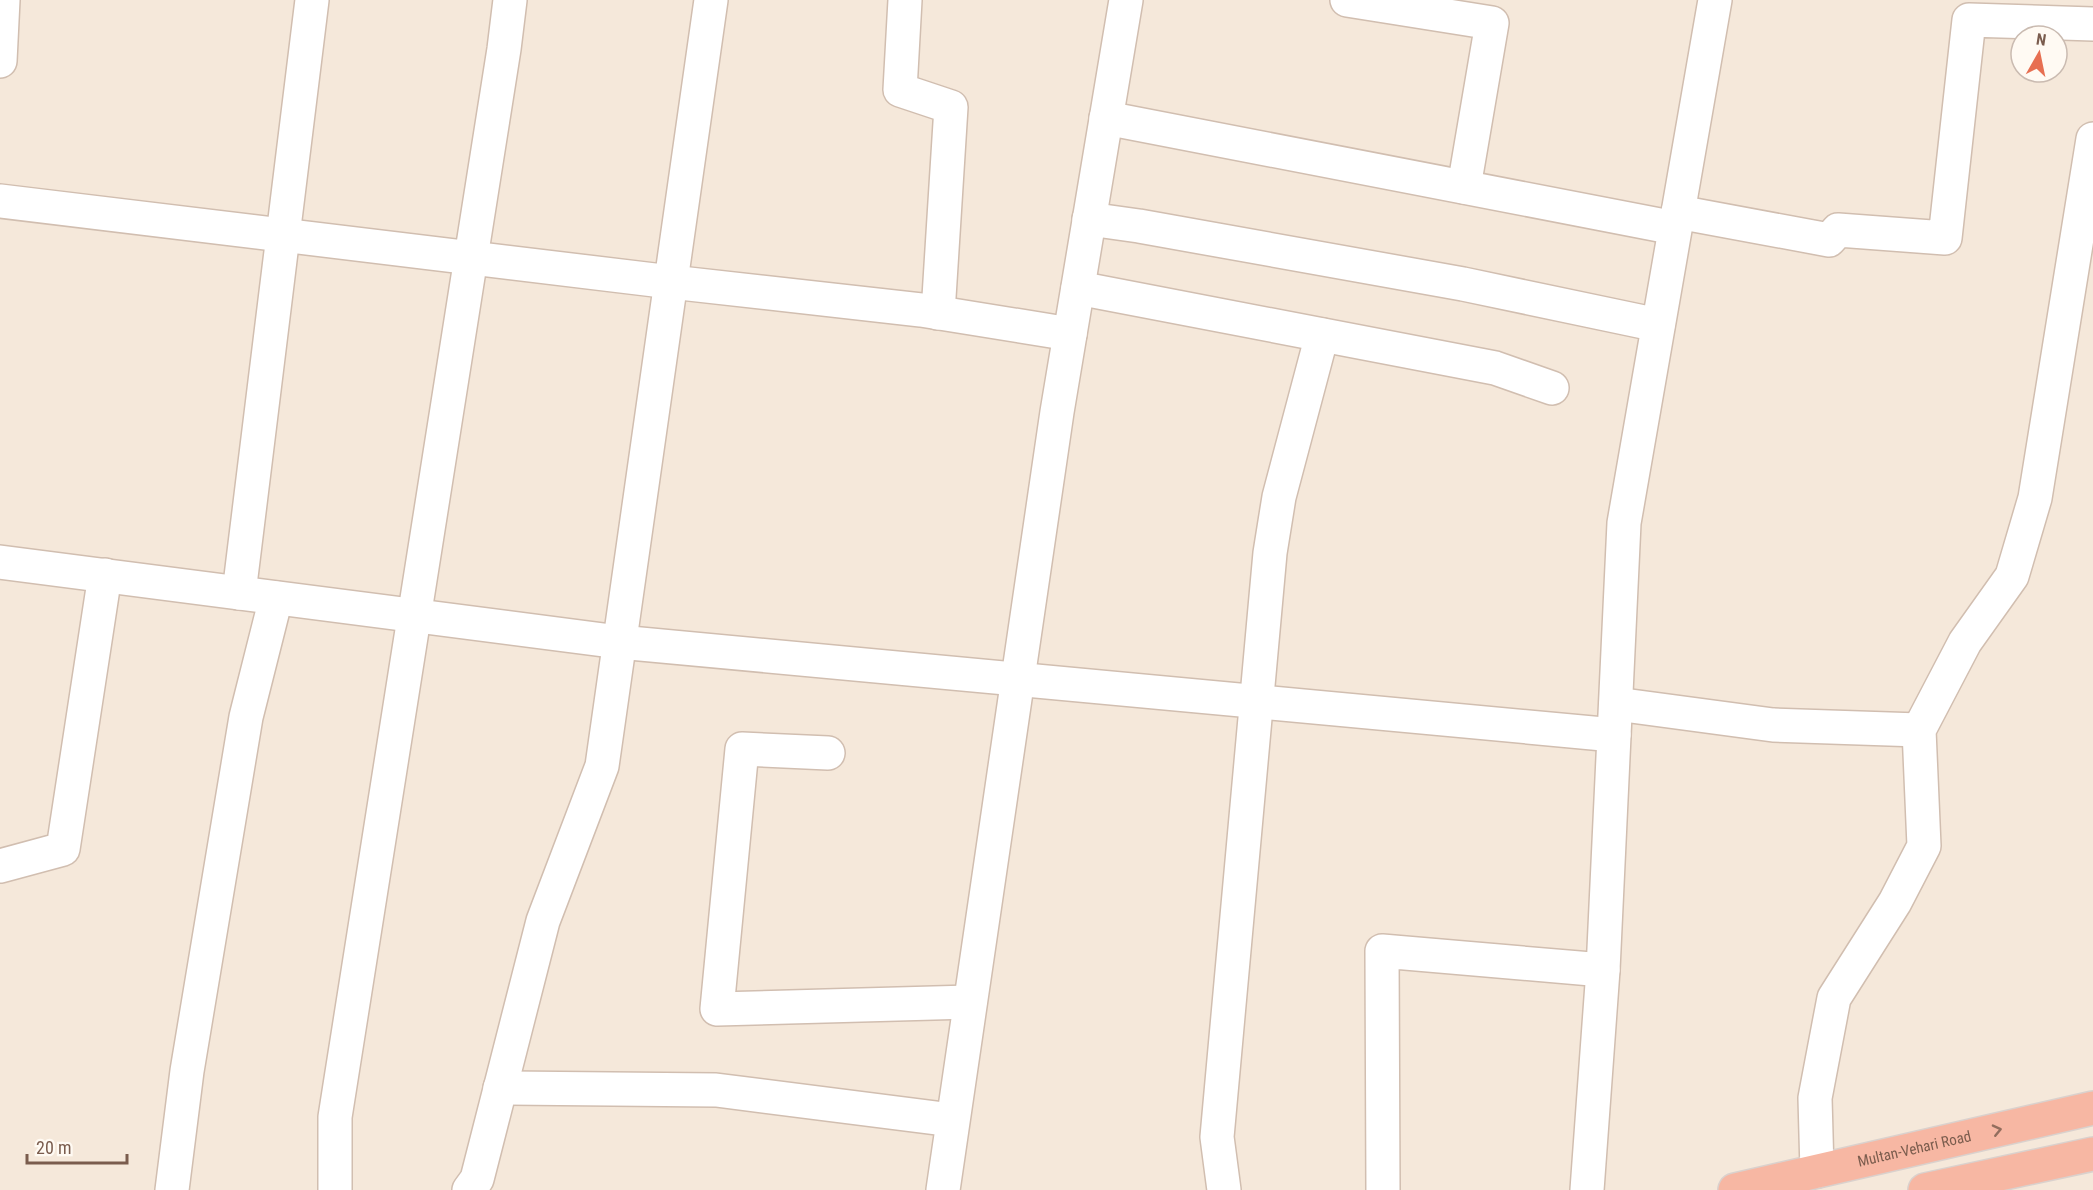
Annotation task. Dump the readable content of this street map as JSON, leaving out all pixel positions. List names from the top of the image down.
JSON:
{
  "streets": {
    "highway": ["Multan-Vehari Road"]
  },
  "scale_bar": "20 m",
  "north": "top"
}
